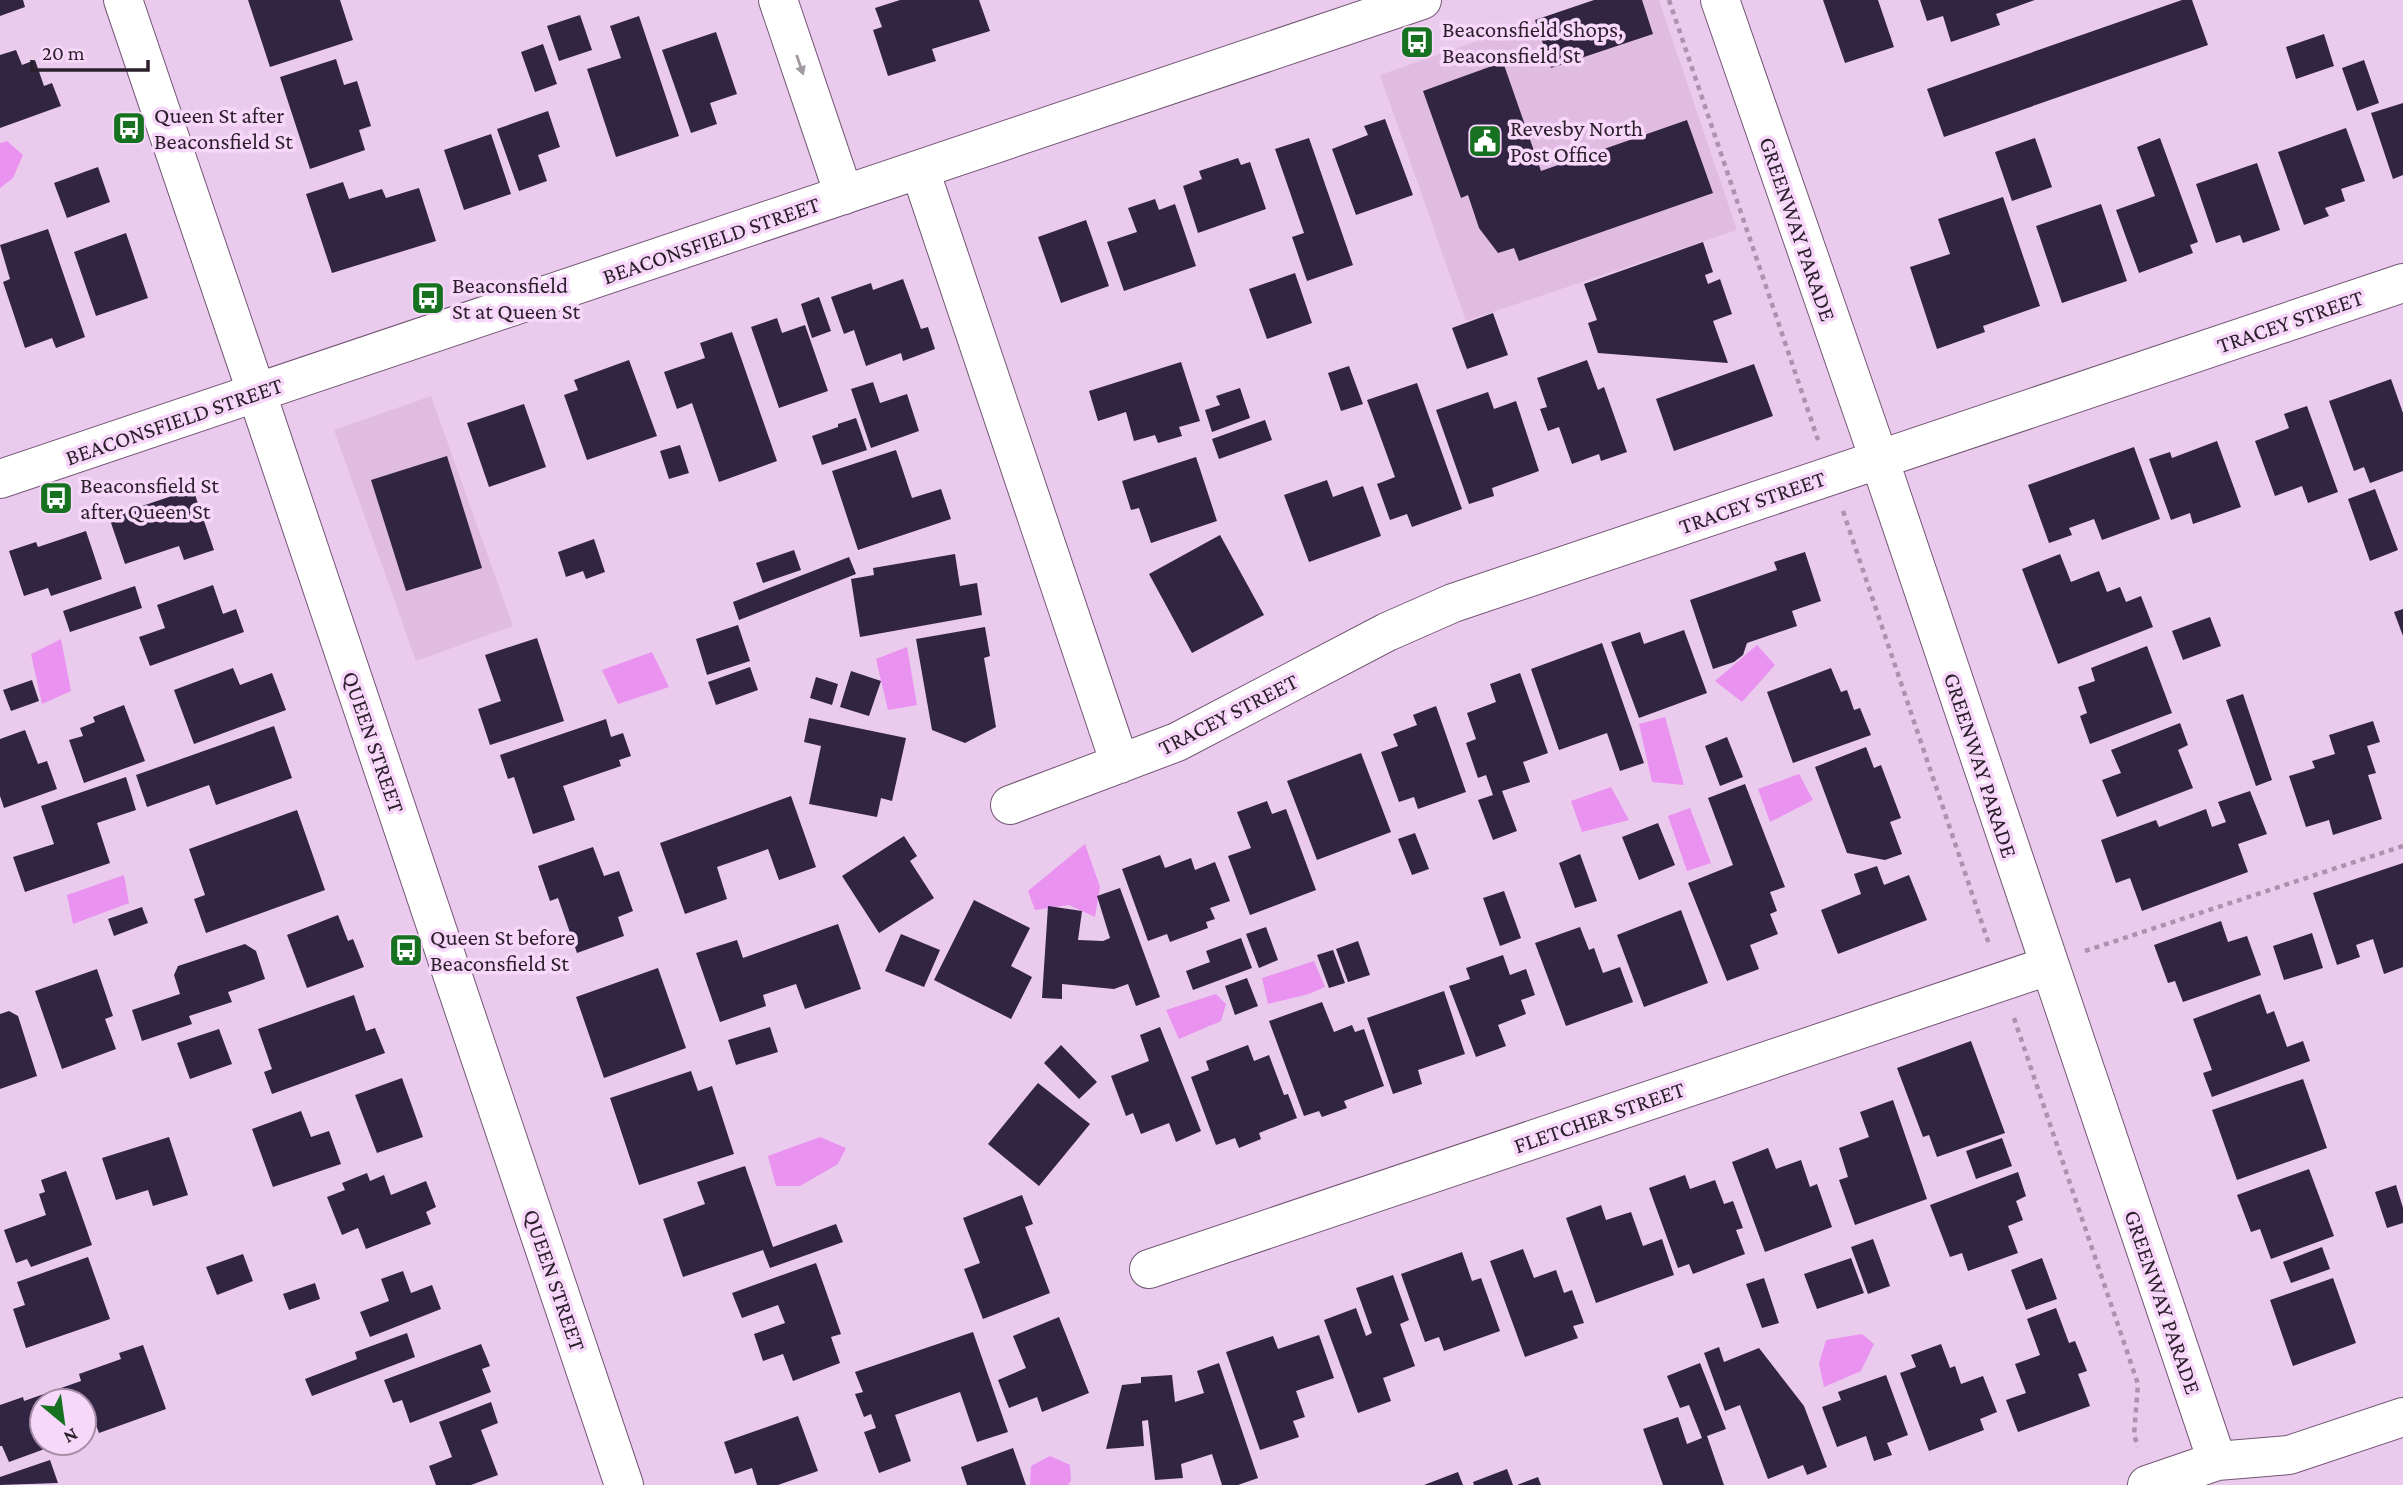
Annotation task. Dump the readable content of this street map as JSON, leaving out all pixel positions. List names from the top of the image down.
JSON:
{
  "streets": {
    "street": [
      "GREENWAY PARADE",
      "BEACONSFIELD STREET",
      "TRACEY STREET",
      "QUEEN STREET",
      "FLETCHER STREET"
    ]
  },
  "crossings": [
    ["GREENWAY PARADE", "TRACEY STREET"],
    ["GREENWAY PARADE", "FLETCHER STREET"],
    ["BEACONSFIELD STREET", "QUEEN STREET"]
  ],
  "places": {
    "bus stop": [
      "Beaconsfield Shops, Beaconsfield St",
      "Queen St after Beaconsfield St",
      "Beaconsfield St at Queen St",
      "Beaconsfield St after Queen St",
      "Queen St before Beaconsfield St"
    ],
    "public building": ["Revesby North Post Office"]
  },
  "scale_bar": "20 m",
  "north": "bottom right"
}
